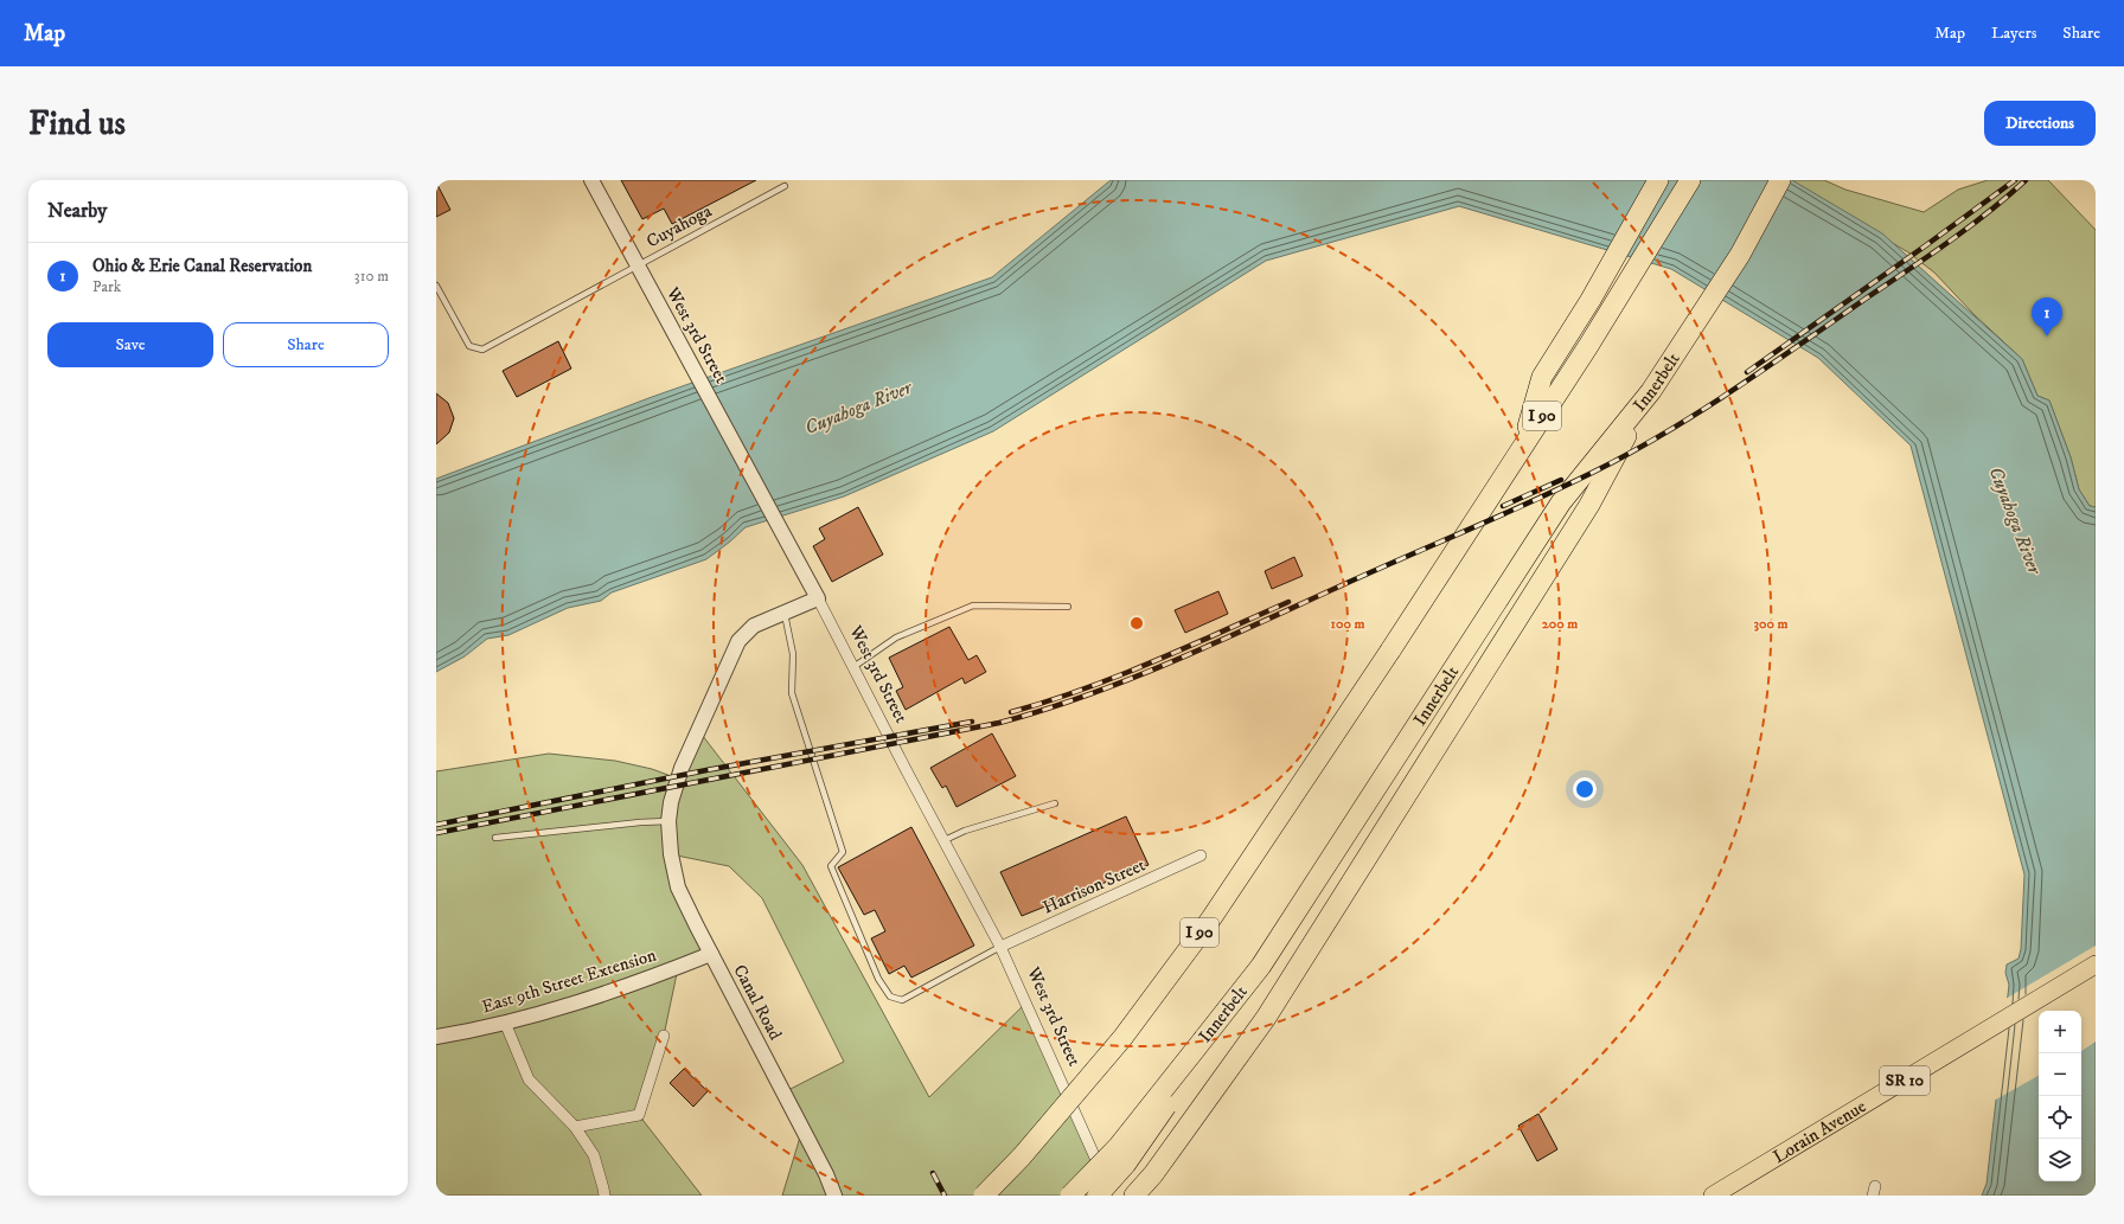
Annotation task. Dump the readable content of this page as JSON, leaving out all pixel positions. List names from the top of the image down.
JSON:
{
  "streets": {
    "highway": ["Innerbelt", "I 90"],
    "main road": ["SR 10", "Lorain Avenue"],
    "street": [
      "West 3rd Street",
      "Harrison Street",
      "East 9th Street Extension",
      "Canal Road"
    ],
    "lane": ["Cuyahoga"]
  },
  "crossings": [
    ["Cuyahoga", "West 3rd Street"],
    ["West 3rd Street", "Harrison Street"],
    ["West 3rd Street", "Canal Road"],
    ["East 9th Street Extension", "Canal Road"]
  ],
  "water": ["Cuyahoga River"],
  "page": {
    "header": "Map",
    "nav": ["Map", "Layers", "Share"],
    "buttons": [
      "Directions",
      ["Save", "Share"]
    ],
    "title": "Find us",
    "heading": "Nearby",
    "list": [
      {
        "mark": "1",
        "name": "Ohio & Erie Canal Reservation",
        "note": "Park",
        "value": "310 m"
      }
    ],
    "pins": "1",
    "map_buttons": ["+", "−"]
  },
  "rings": ["100 m", "200 m", "300 m"]
}
